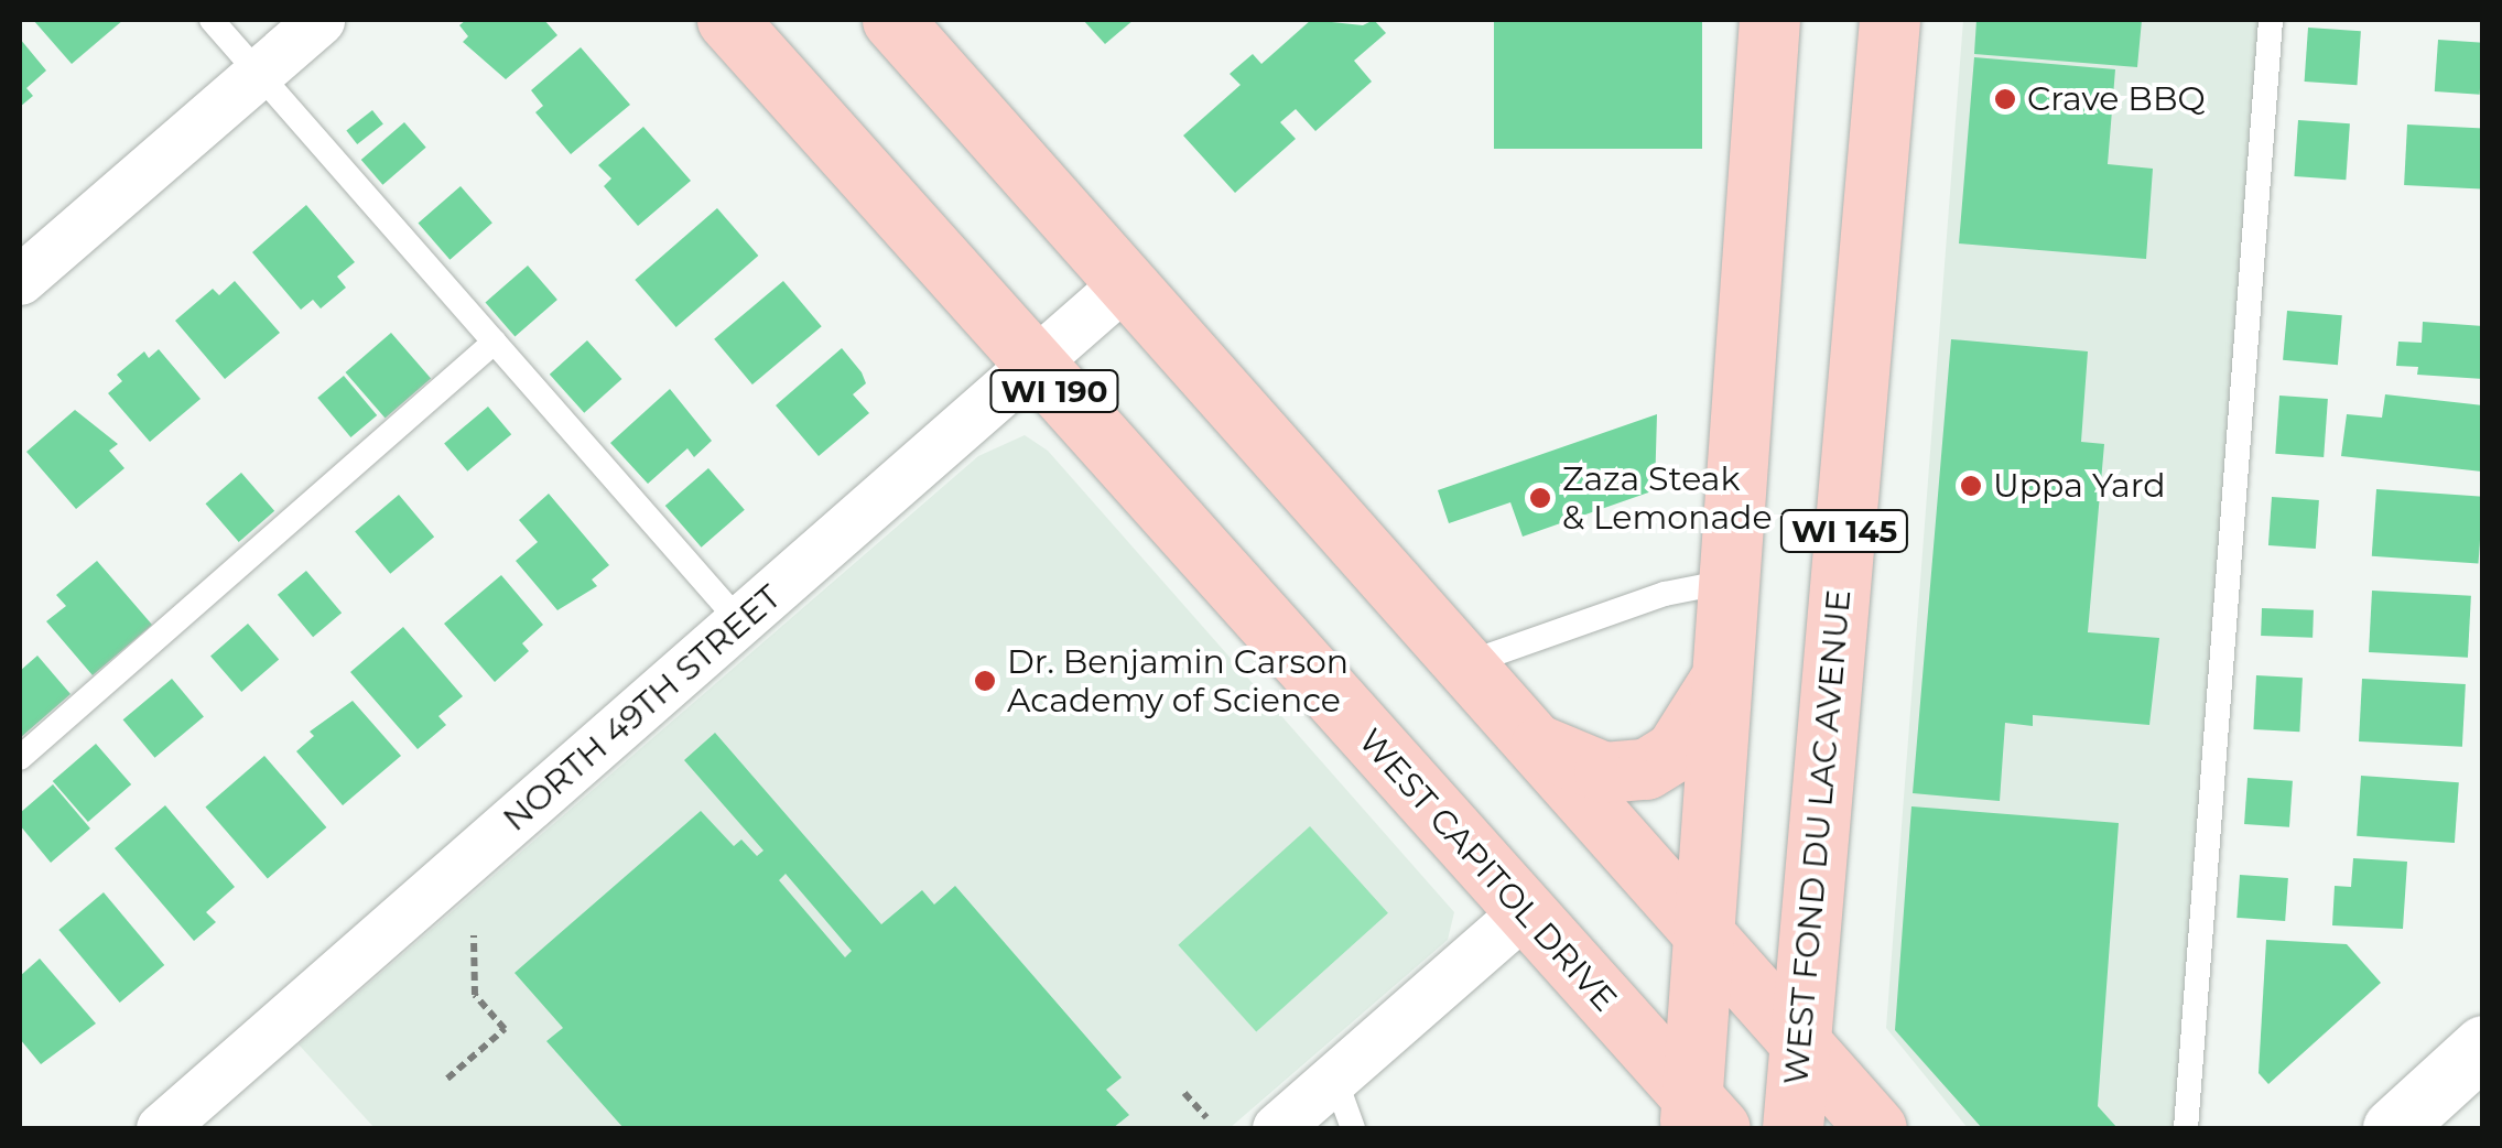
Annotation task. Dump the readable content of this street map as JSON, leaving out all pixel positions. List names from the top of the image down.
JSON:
{
  "streets": {
    "main road": [
      "WI 190",
      "WI 145",
      "WEST FOND DU LAC AVENUE",
      "WEST CAPITOL DRIVE"
    ],
    "street": ["NORTH 49TH STREET"]
  },
  "crossings": [
    ["WI 145", "WEST CAPITOL DRIVE"],
    ["NORTH 49TH STREET", "WEST CAPITOL DRIVE"]
  ],
  "places": [
    "Crave BBQ",
    "Uppa Yard",
    "Zaza Steak & Lemonade",
    "Dr. Benjamin Carson Academy of Science"
  ]
}
